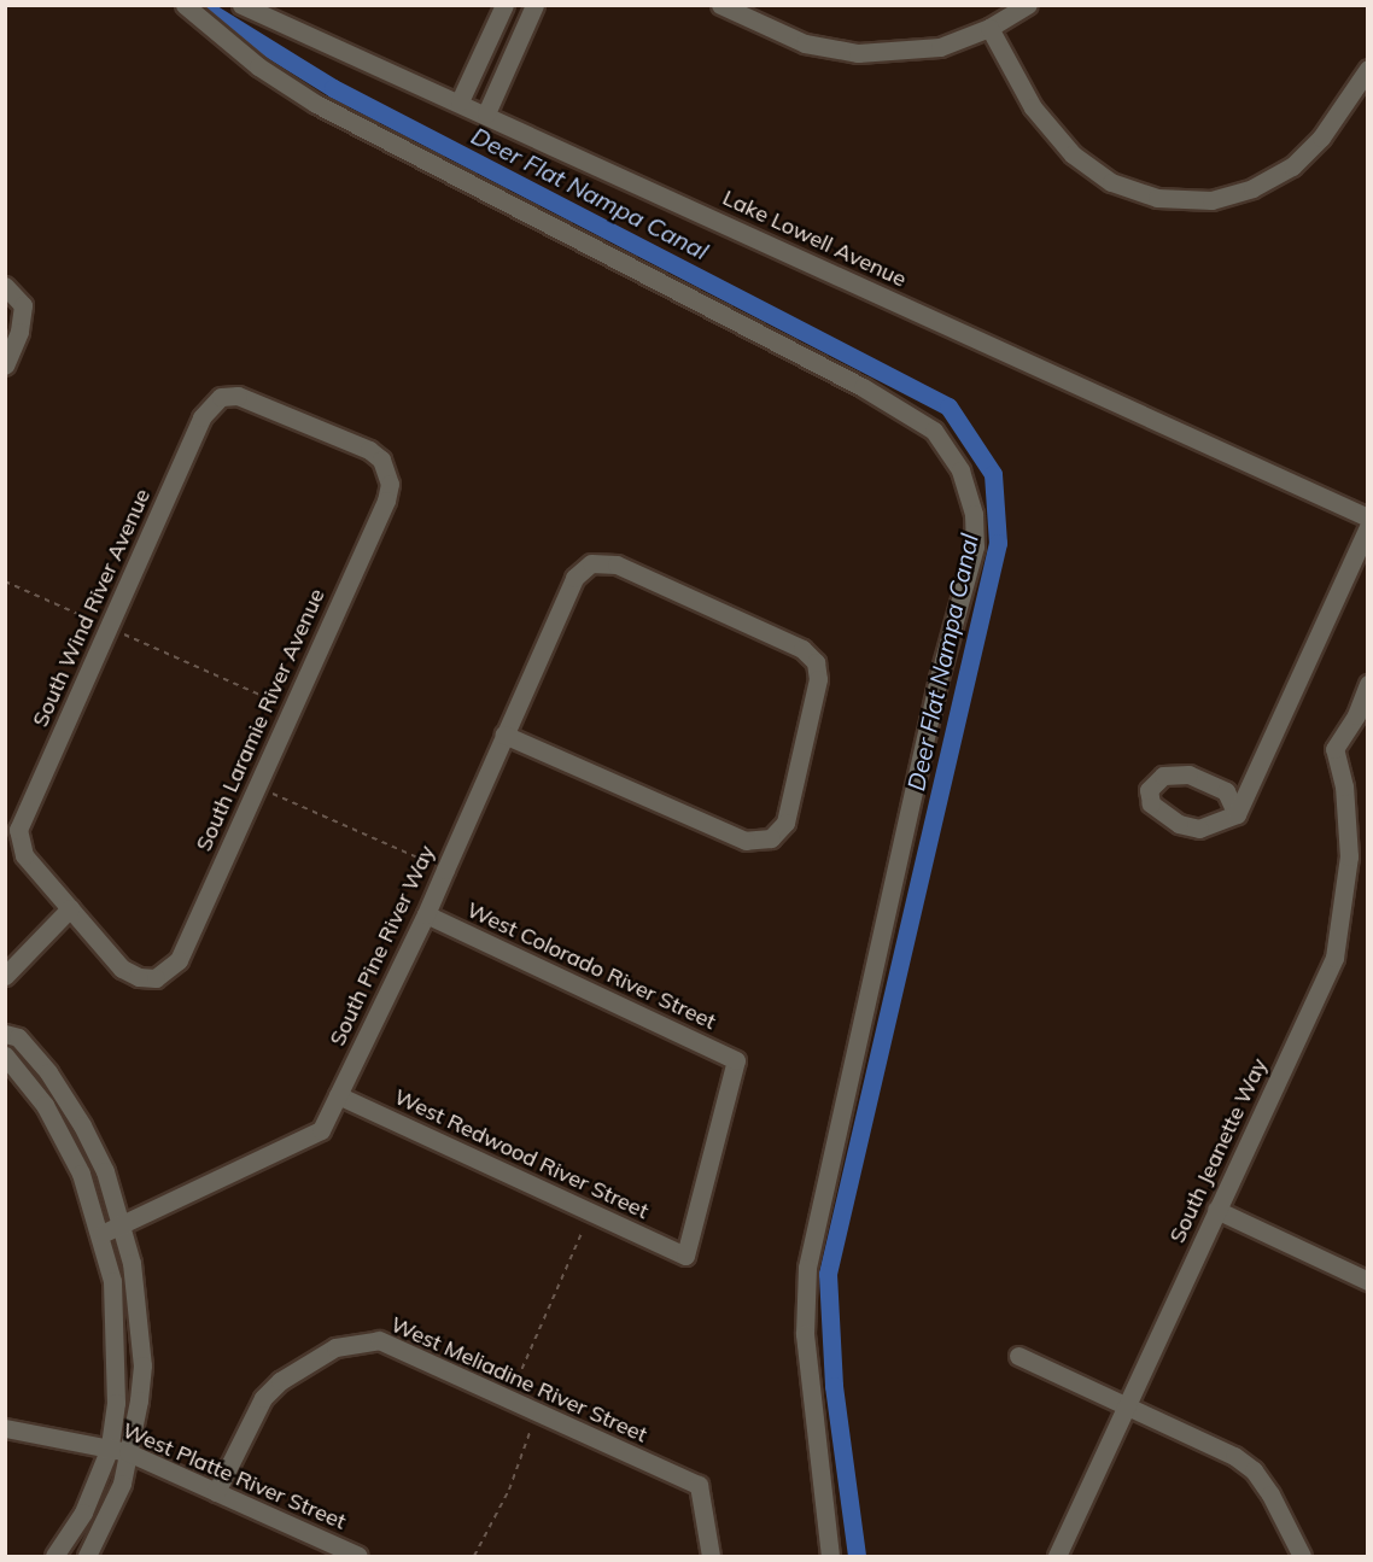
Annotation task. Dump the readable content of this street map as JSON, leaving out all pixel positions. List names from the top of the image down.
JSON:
{
  "streets": {
    "street": [
      "Lake Lowell Avenue",
      "South Wind River Avenue",
      "South Laramie River Avenue",
      "South Pine River Way",
      "West Colorado River Street",
      "South Jeanette Way",
      "West Redwood River Street",
      "West Meliadine River Street",
      "West Platte River Street"
    ]
  },
  "crossings": [
    ["South Wind River Avenue", "South Laramie River Avenue"],
    ["South Pine River Way", "West Colorado River Street"],
    ["South Pine River Way", "West Redwood River Street"],
    ["West Colorado River Street", "West Redwood River Street"],
    ["West Meliadine River Street", "West Platte River Street"]
  ],
  "water": ["Deer Flat Nampa Canal"]
}
